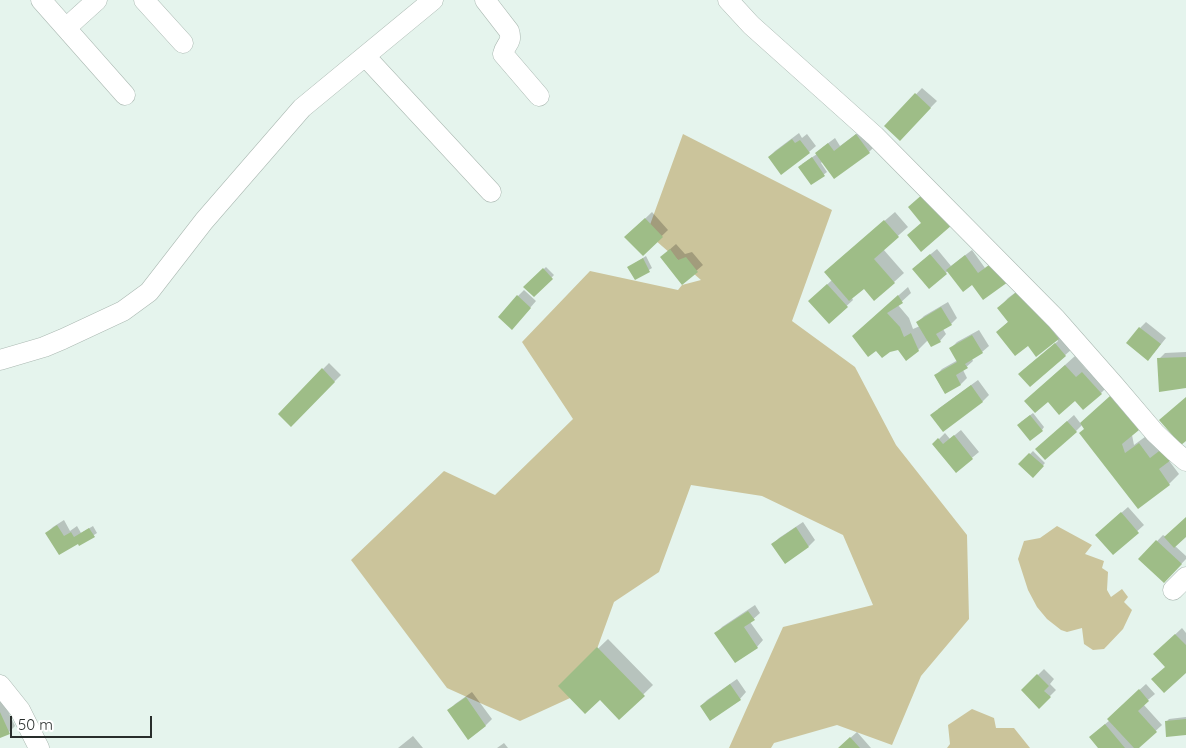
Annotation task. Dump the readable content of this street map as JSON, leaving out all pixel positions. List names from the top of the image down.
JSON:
{
  "scale_bar": "50 m"
}
